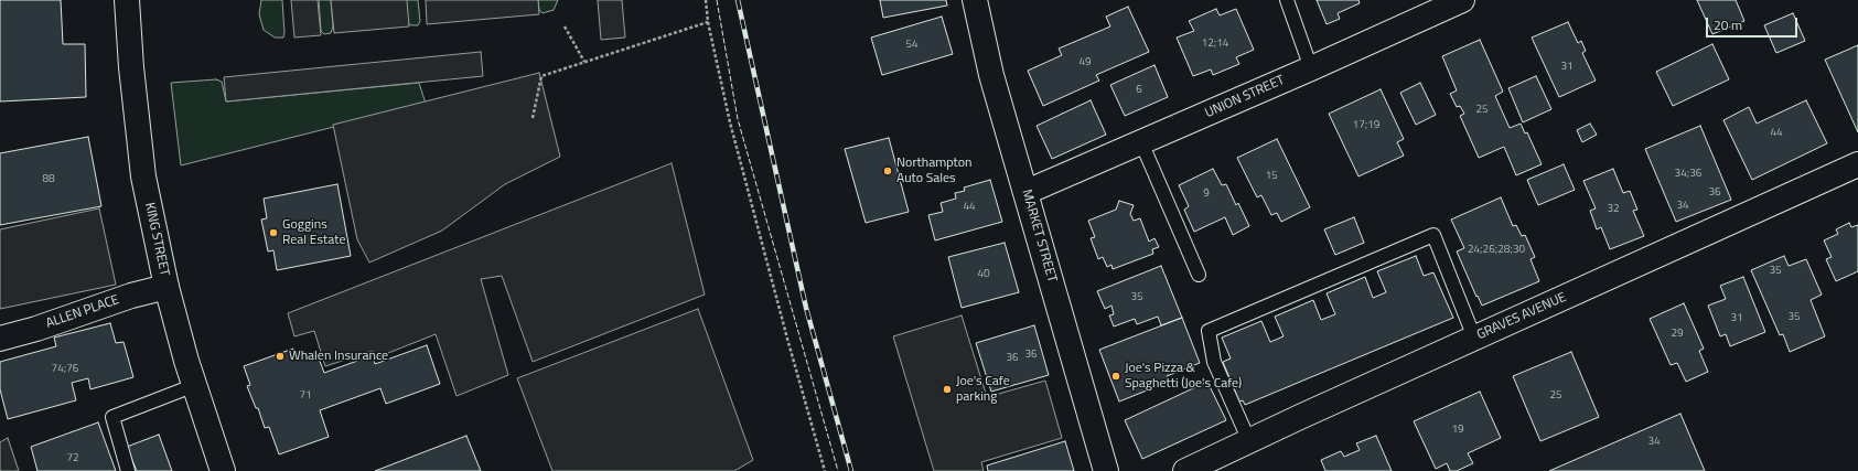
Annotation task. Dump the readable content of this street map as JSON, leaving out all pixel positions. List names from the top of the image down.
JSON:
{
  "streets": {
    "street": [
      "UNION STREET",
      "MARKET STREET",
      "KING STREET",
      "ALLEN PLACE",
      "GRAVES AVENUE"
    ]
  },
  "crossings": [
    ["UNION STREET", "MARKET STREET"],
    ["KING STREET", "ALLEN PLACE"]
  ],
  "places": [
    "Northampton Auto Sales",
    "Goggins Real Estate",
    "Whalen Insurance",
    "Joe's Pizza & Spaghetti (Joe's Cafe)",
    "Joe's Cafe parking"
  ],
  "house_numbers": [
    "12;14",
    "54",
    "49",
    "31",
    "6",
    "25",
    "17;19",
    "44",
    "34;36",
    "15",
    "88",
    "36",
    "9",
    "34",
    "44",
    "32",
    "24;26;28;30",
    "35",
    "40",
    "35",
    "35",
    "31",
    "29",
    "36",
    "36",
    "74;76",
    "71",
    "25",
    "19",
    "34",
    "72"
  ],
  "scale_bar": "20 m"
}
